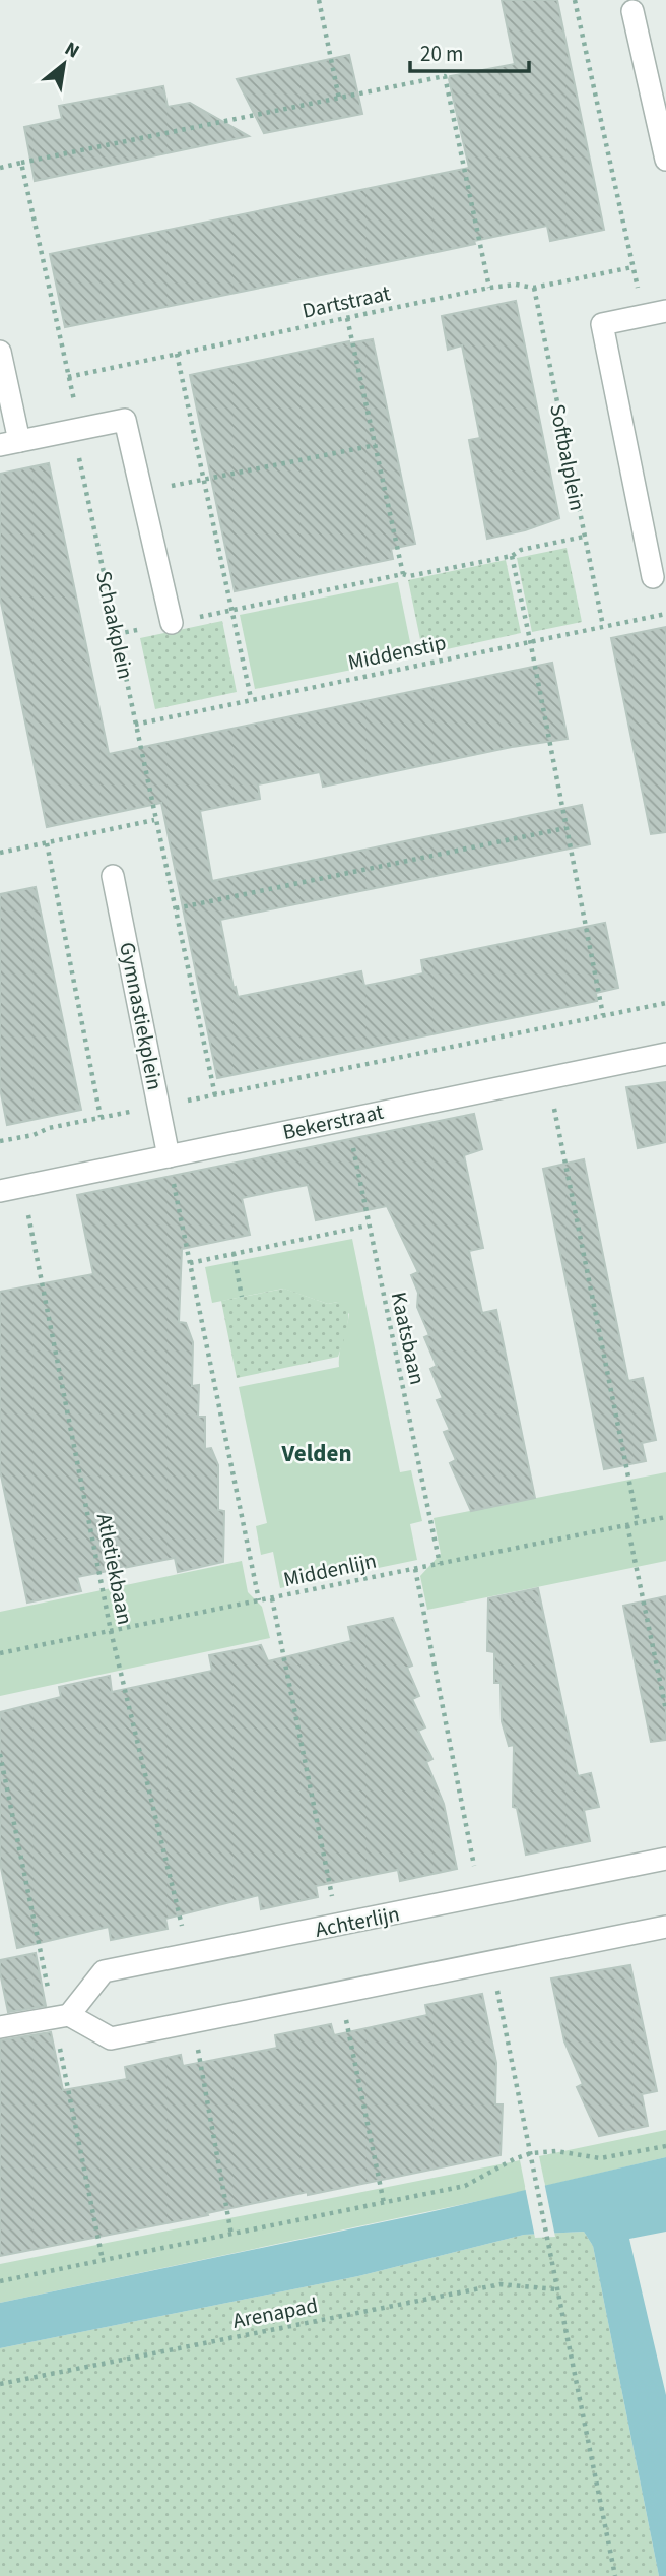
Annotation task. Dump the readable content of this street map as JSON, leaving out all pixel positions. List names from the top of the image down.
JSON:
{
  "streets": {
    "street": ["Gymnastiekplein", "Bekerstraat", "Achterlijn"],
    "path": [
      "Dartstraat",
      "Softbalplein",
      "Schaakplein",
      "Middenstip",
      "Kaatsbaan",
      "Atletiekbaan",
      "Middenlijn",
      "Arenapad"
    ]
  },
  "crossings": [
    ["Dartstraat", "Softbalplein"],
    ["Dartstraat", "Schaakplein"],
    ["Softbalplein", "Middenstip"],
    ["Schaakplein", "Middenstip"],
    ["Gymnastiekplein", "Bekerstraat"],
    ["Bekerstraat", "Kaatsbaan"],
    ["Bekerstraat", "Atletiekbaan"],
    ["Kaatsbaan", "Middenlijn"],
    ["Atletiekbaan", "Middenlijn"],
    ["Atletiekbaan", "Achterlijn"]
  ],
  "districts": ["Velden"],
  "scale_bar": "20 m",
  "north": "top right"
}
